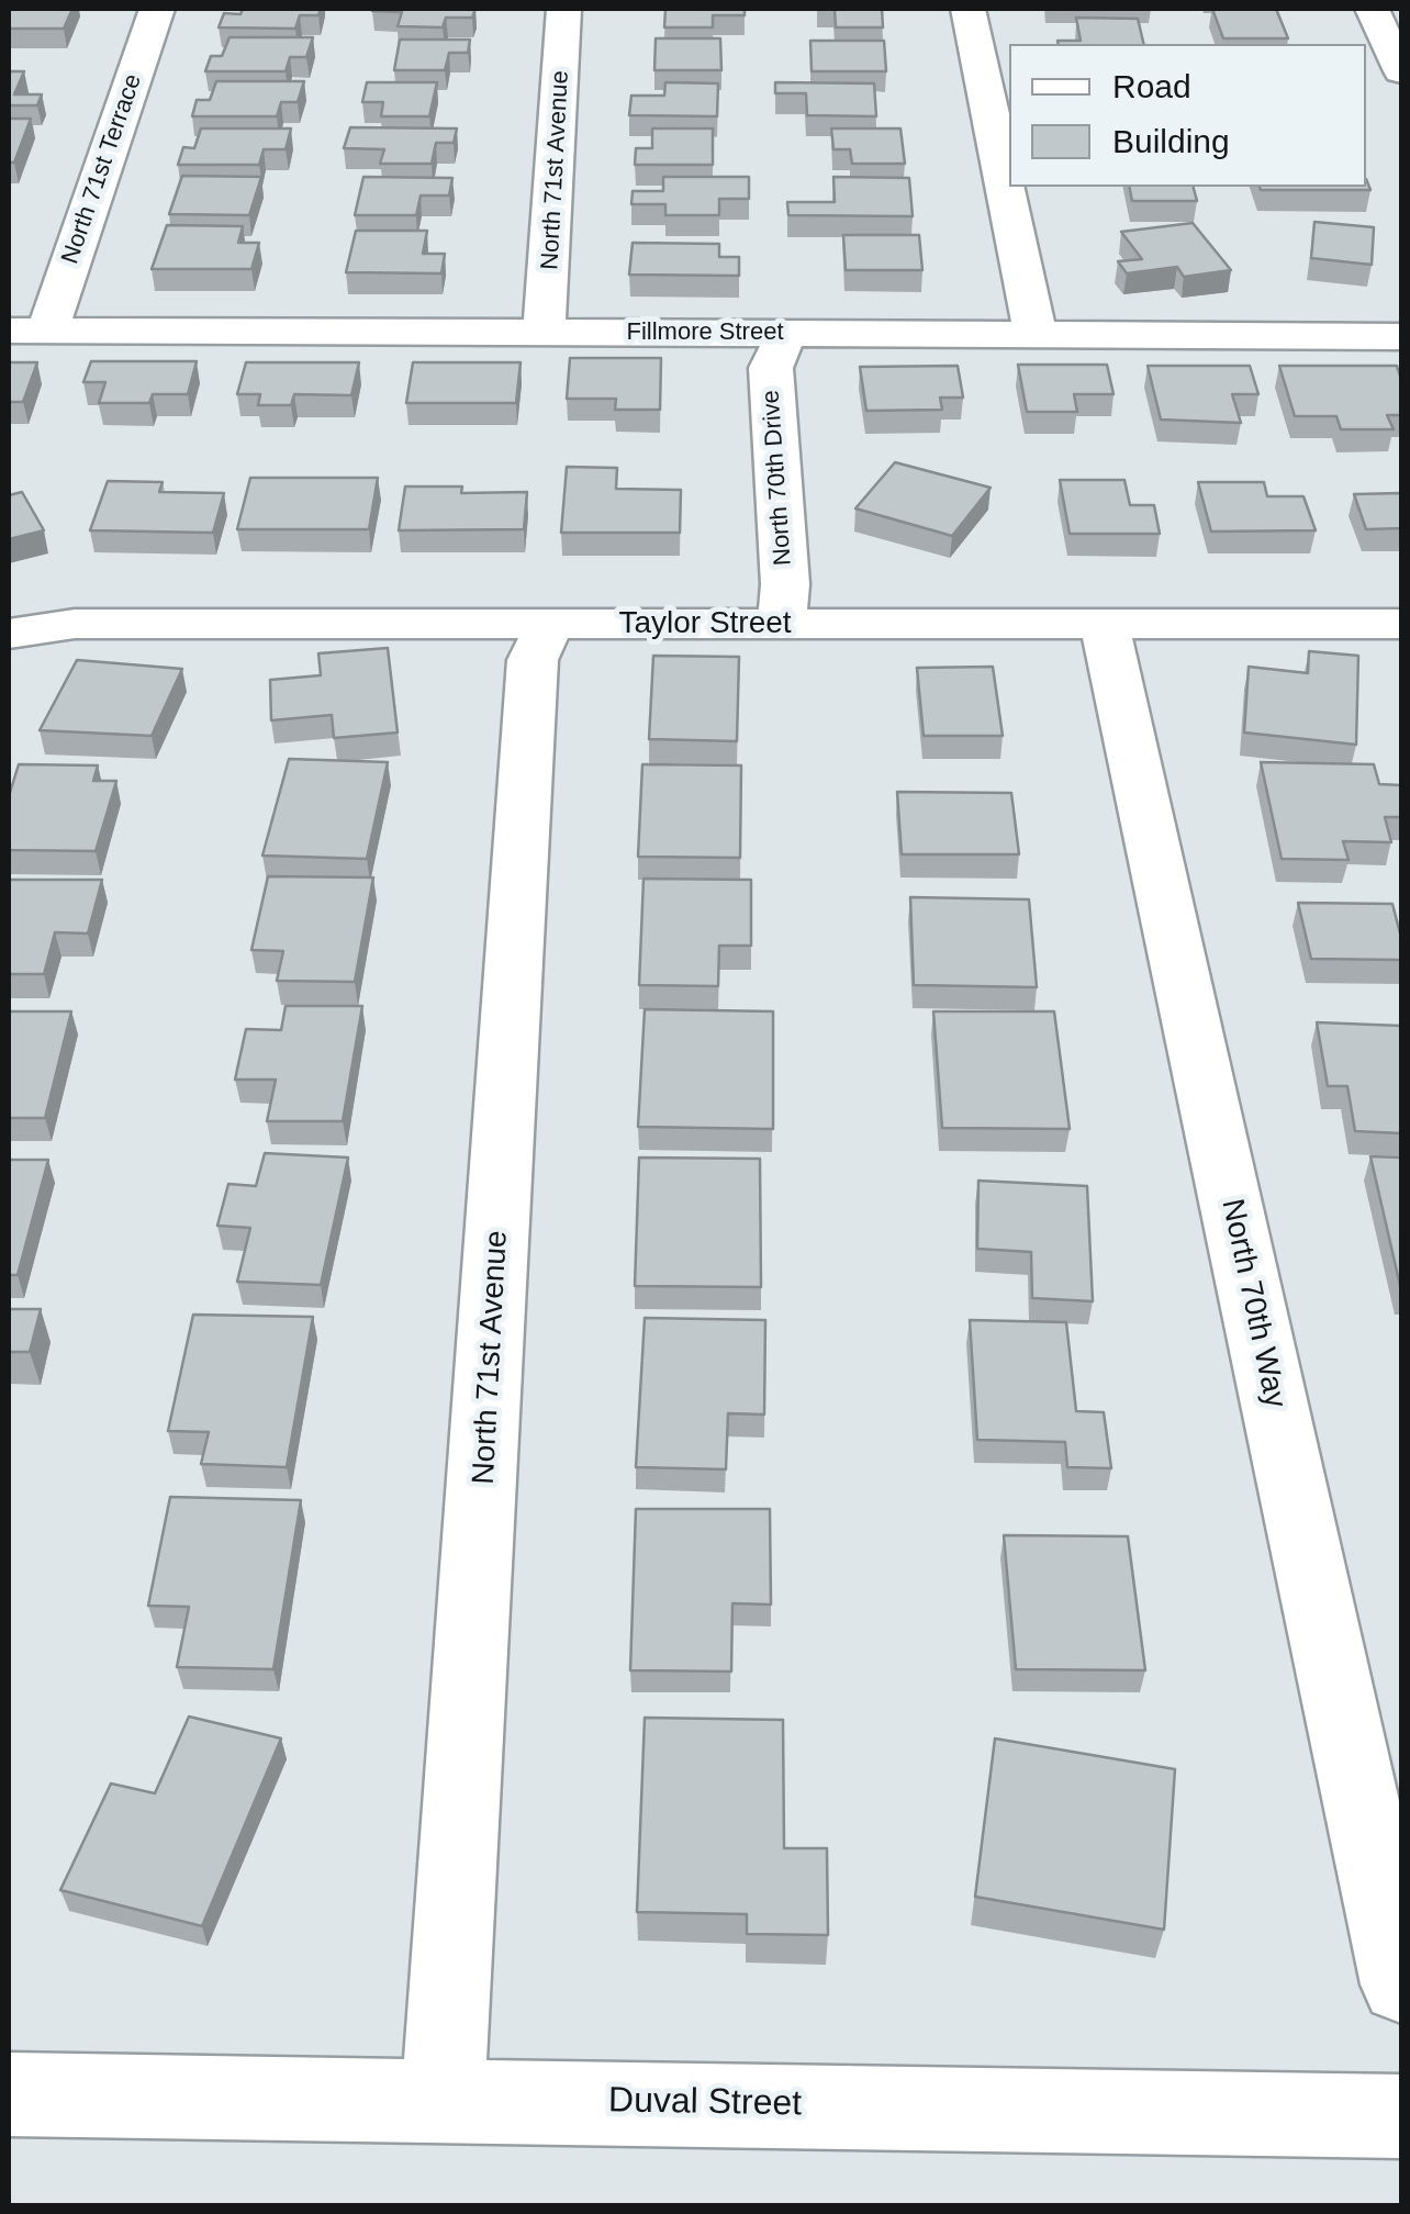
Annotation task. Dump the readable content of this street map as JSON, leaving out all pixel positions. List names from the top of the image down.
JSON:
{
  "streets": {
    "street": [
      "North 71st Terrace",
      "North 71st Avenue",
      "Fillmore Street",
      "North 70th Drive",
      "Taylor Street",
      "North 70th Way",
      "Duval Street"
    ]
  },
  "crossings": [
    ["North 71st Terrace", "Fillmore Street"],
    ["North 71st Avenue", "Fillmore Street"],
    ["North 71st Avenue", "Taylor Street"],
    ["North 71st Avenue", "Duval Street"],
    ["Fillmore Street", "North 70th Drive"],
    ["North 70th Drive", "Taylor Street"],
    ["Taylor Street", "North 70th Way"]
  ],
  "legend": ["Road", "Building"]
}
